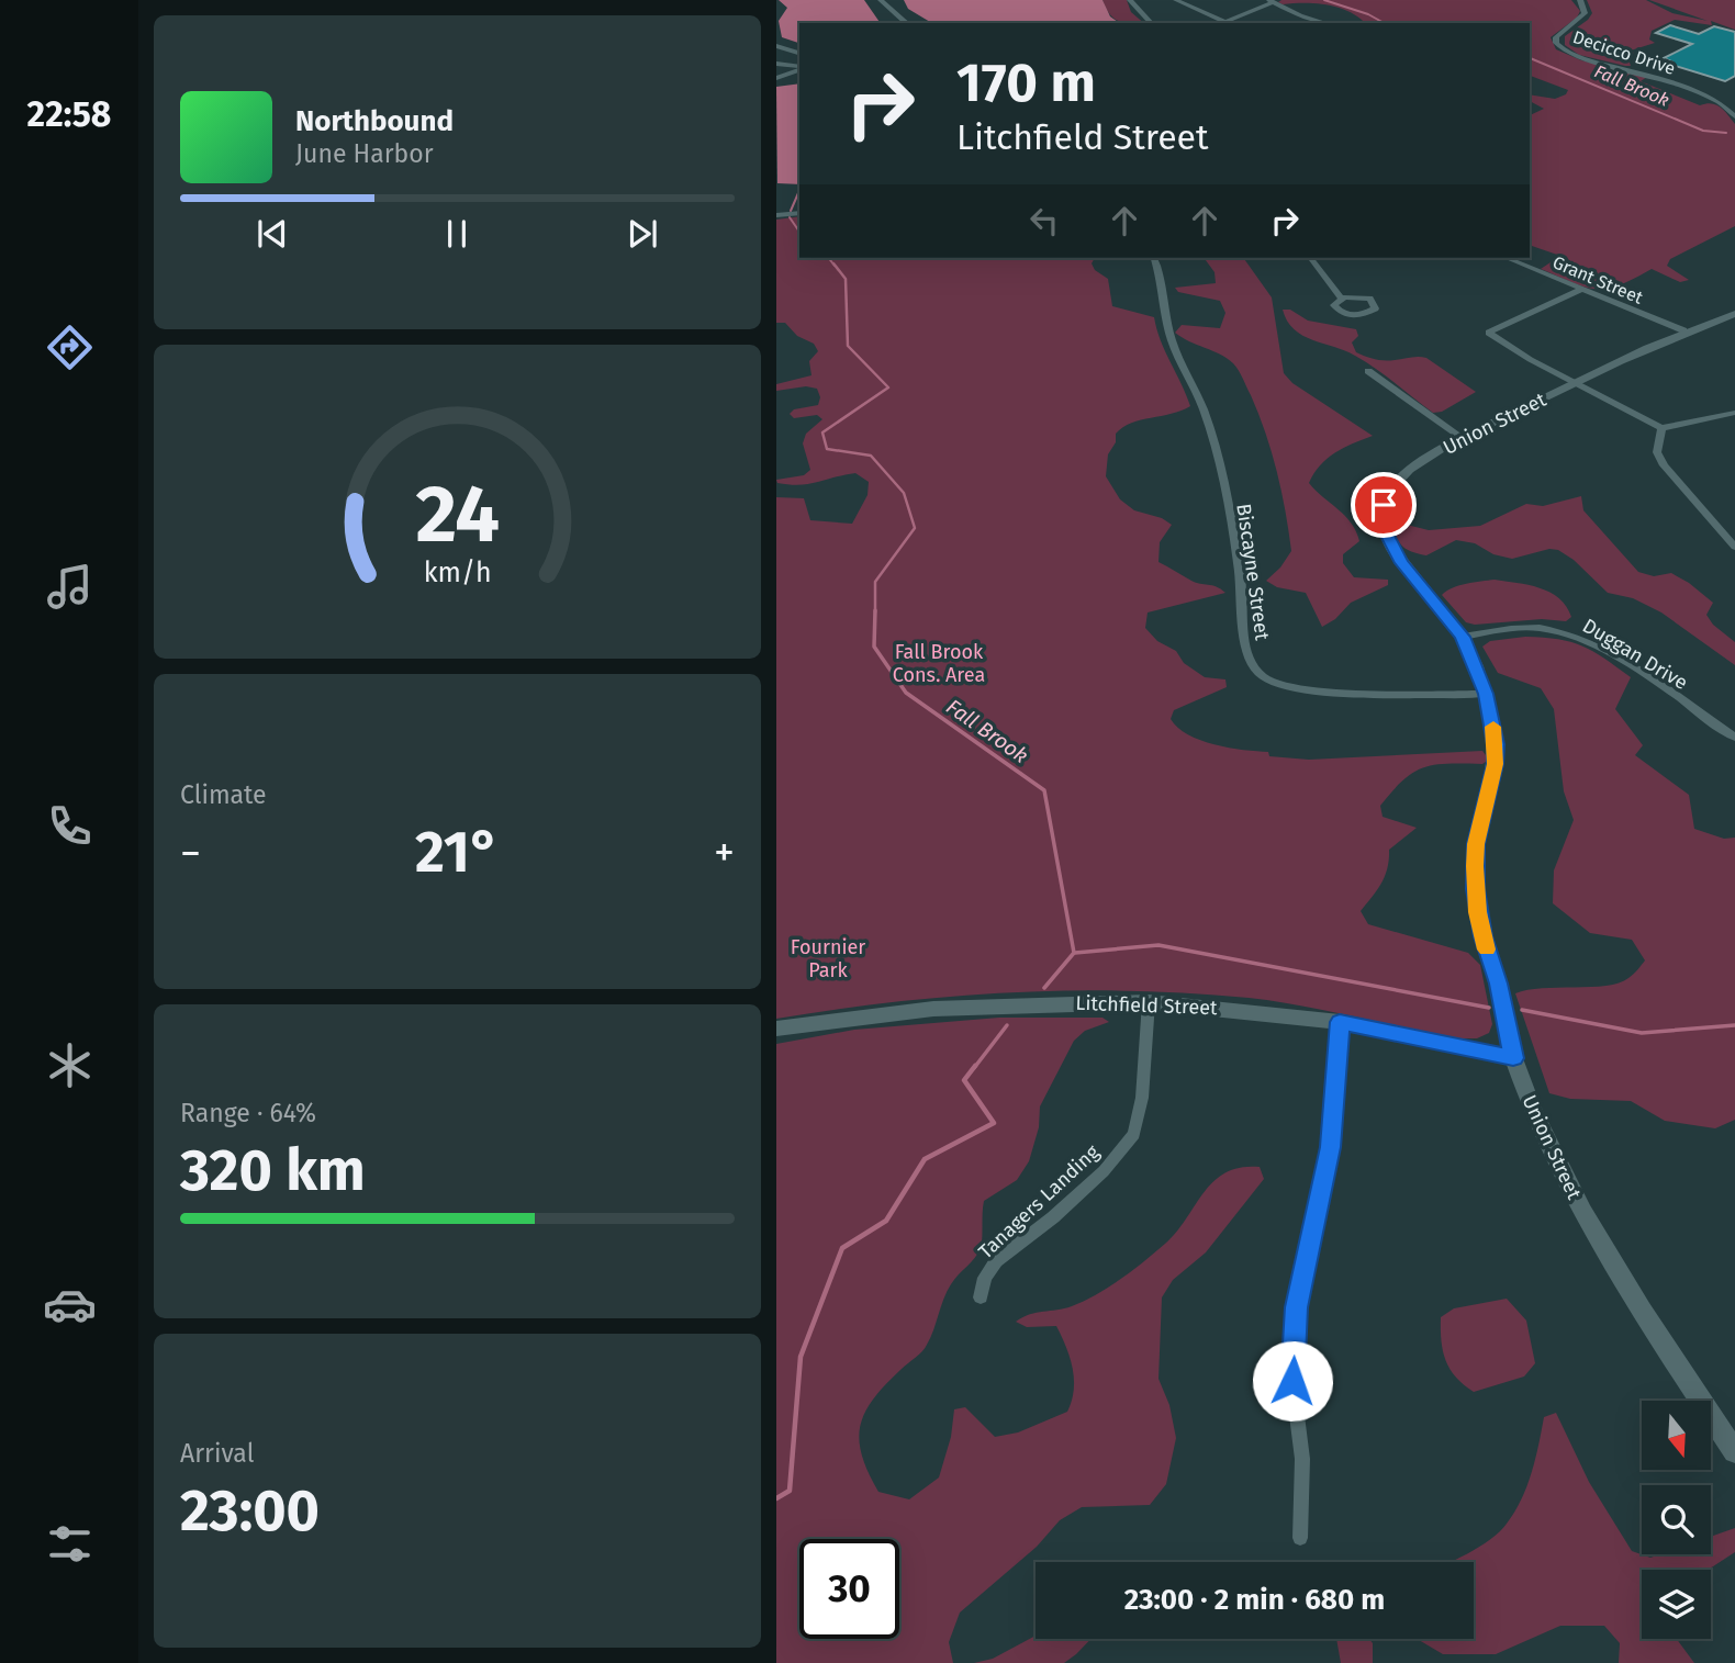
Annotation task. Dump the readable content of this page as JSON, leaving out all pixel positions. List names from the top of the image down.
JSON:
{
  "streets": {
    "main road": ["Union Street", "Litchfield Street"],
    "street": [
      "Decicco Drive",
      "Grant Street",
      "Biscayne Street",
      "Duggan Drive",
      "Tanagers Landing"
    ]
  },
  "crossings": [
    ["Grant Street", "Union Street"],
    ["Union Street", "Biscayne Street"],
    ["Union Street", "Duggan Drive"],
    ["Union Street", "Litchfield Street"],
    ["Litchfield Street", "Tanagers Landing"]
  ],
  "water": ["Fall Brook"],
  "parks": ["Fall Brook Cons. Area", "Fournier Park"],
  "north": "bottom",
  "page": {
    "tabs": "22:58",
    "turn": ["170 m", "Litchfield Street"],
    "song": ["Northbound", "June Harbor"],
    "tile": [
      "Climate",
      ["Range · 64%", "320 km"],
      ["Arrival", "23:00"]
    ],
    "heat": ["−", "21°", "+"],
    "limit": "30",
    "trip": "23:00 · 2 min · 680 m",
    "gauge": ["24", "km/h"]
  }
}
